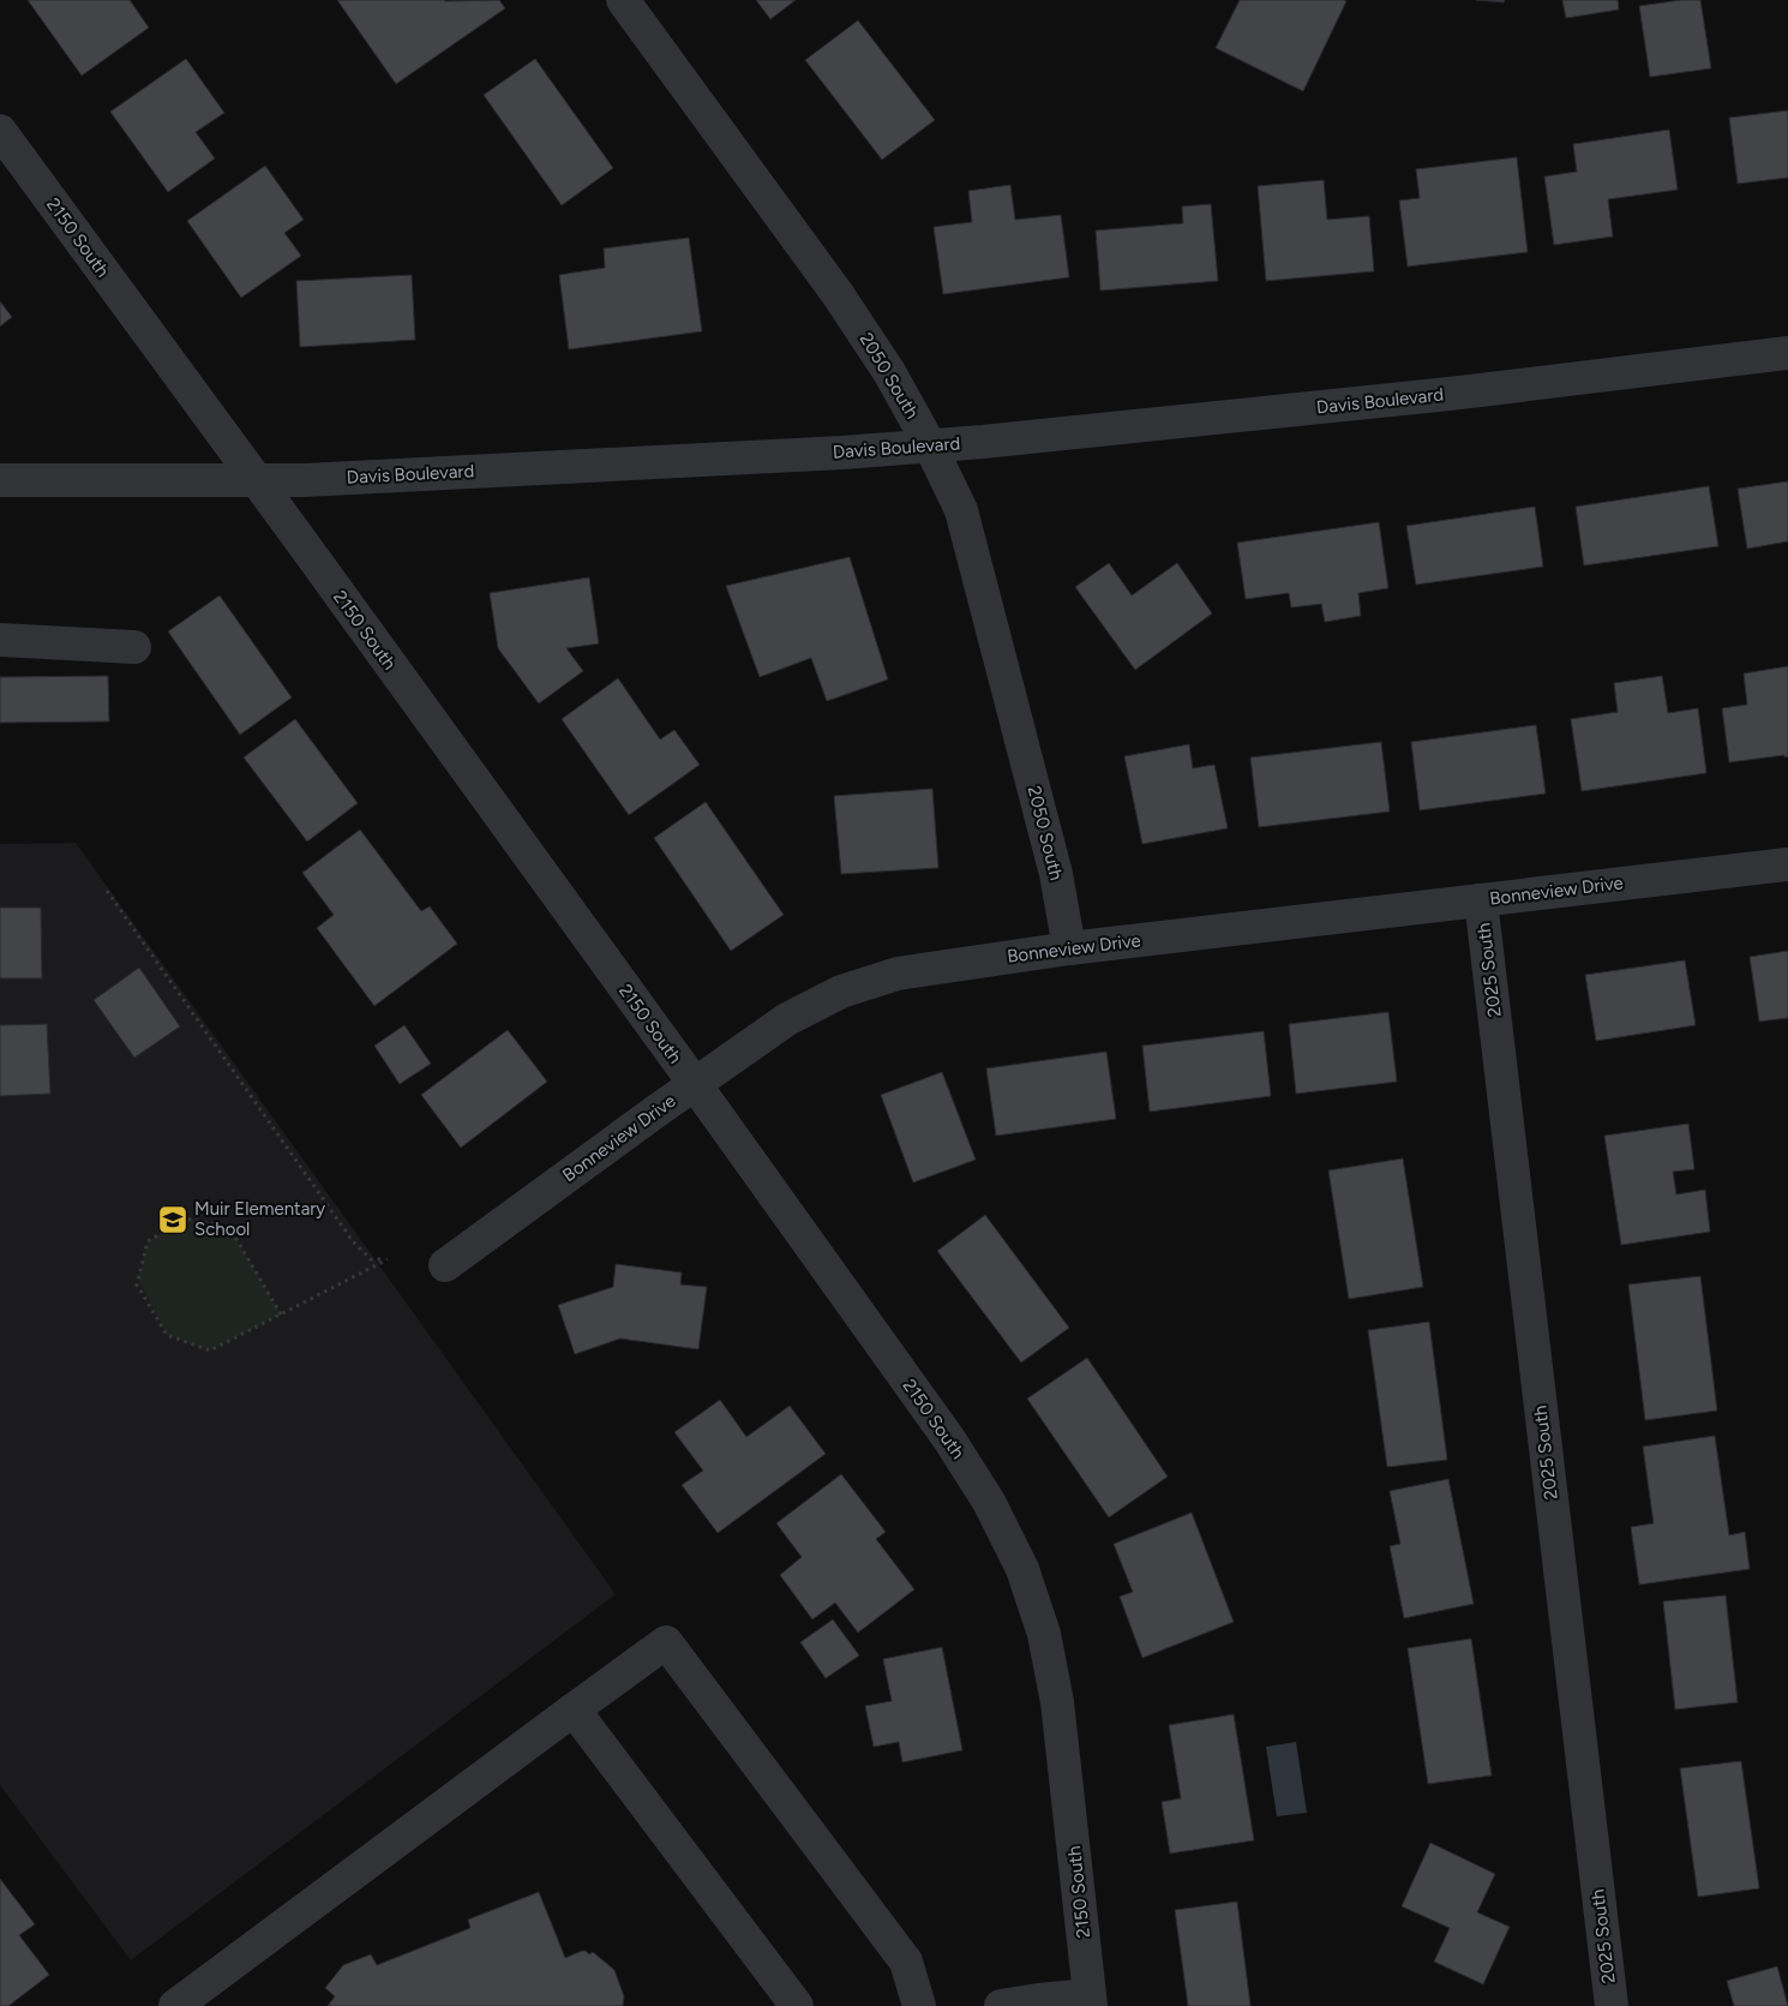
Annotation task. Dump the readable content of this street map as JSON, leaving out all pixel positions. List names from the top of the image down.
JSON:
{
  "streets": {
    "street": [
      "2150 South",
      "2050 South",
      "Davis Boulevard",
      "Bonneview Drive",
      "2025 South"
    ]
  },
  "crossings": [
    ["2150 South", "Davis Boulevard"],
    ["2150 South", "Bonneview Drive"],
    ["2050 South", "Davis Boulevard"],
    ["2050 South", "Bonneview Drive"],
    ["Bonneview Drive", "2025 South"]
  ],
  "places": {
    "school or university": ["Muir Elementary School"]
  }
}
